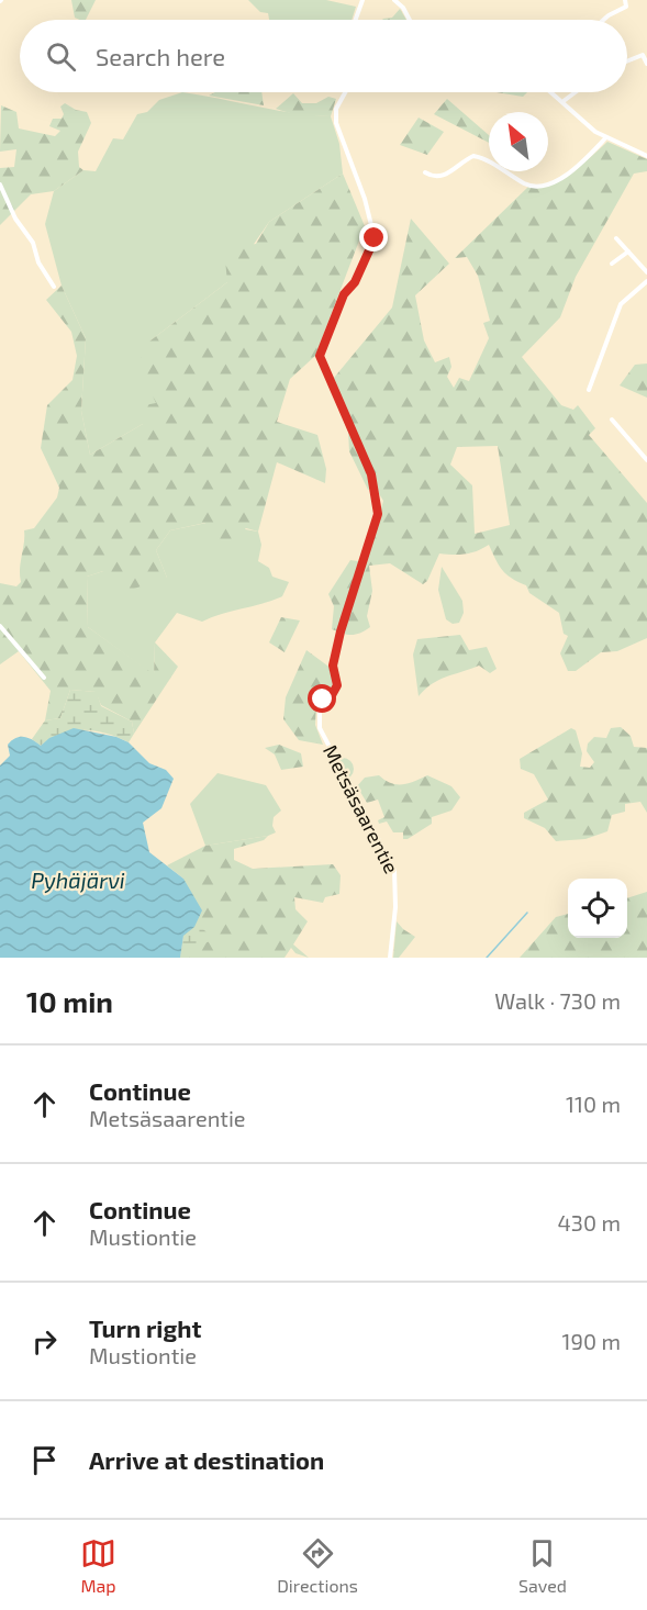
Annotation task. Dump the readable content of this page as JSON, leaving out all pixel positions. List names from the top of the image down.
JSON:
{
  "streets": {
    "street": ["Metsäsaarentie"]
  },
  "water": ["Pyhäjärvi"],
  "north": "top left",
  "page": {
    "search": "Search here",
    "heading": ["10 min", "Walk · 730 m"],
    "list": [
      ["Continue", "Metsäsaarentie", "110 m"],
      ["Continue", "Mustiontie", "430 m"],
      ["Turn right", "Mustiontie", "190 m"],
      "Arrive at destination"
    ],
    "nav": ["Map", "Directions", "Saved"]
  }
}
